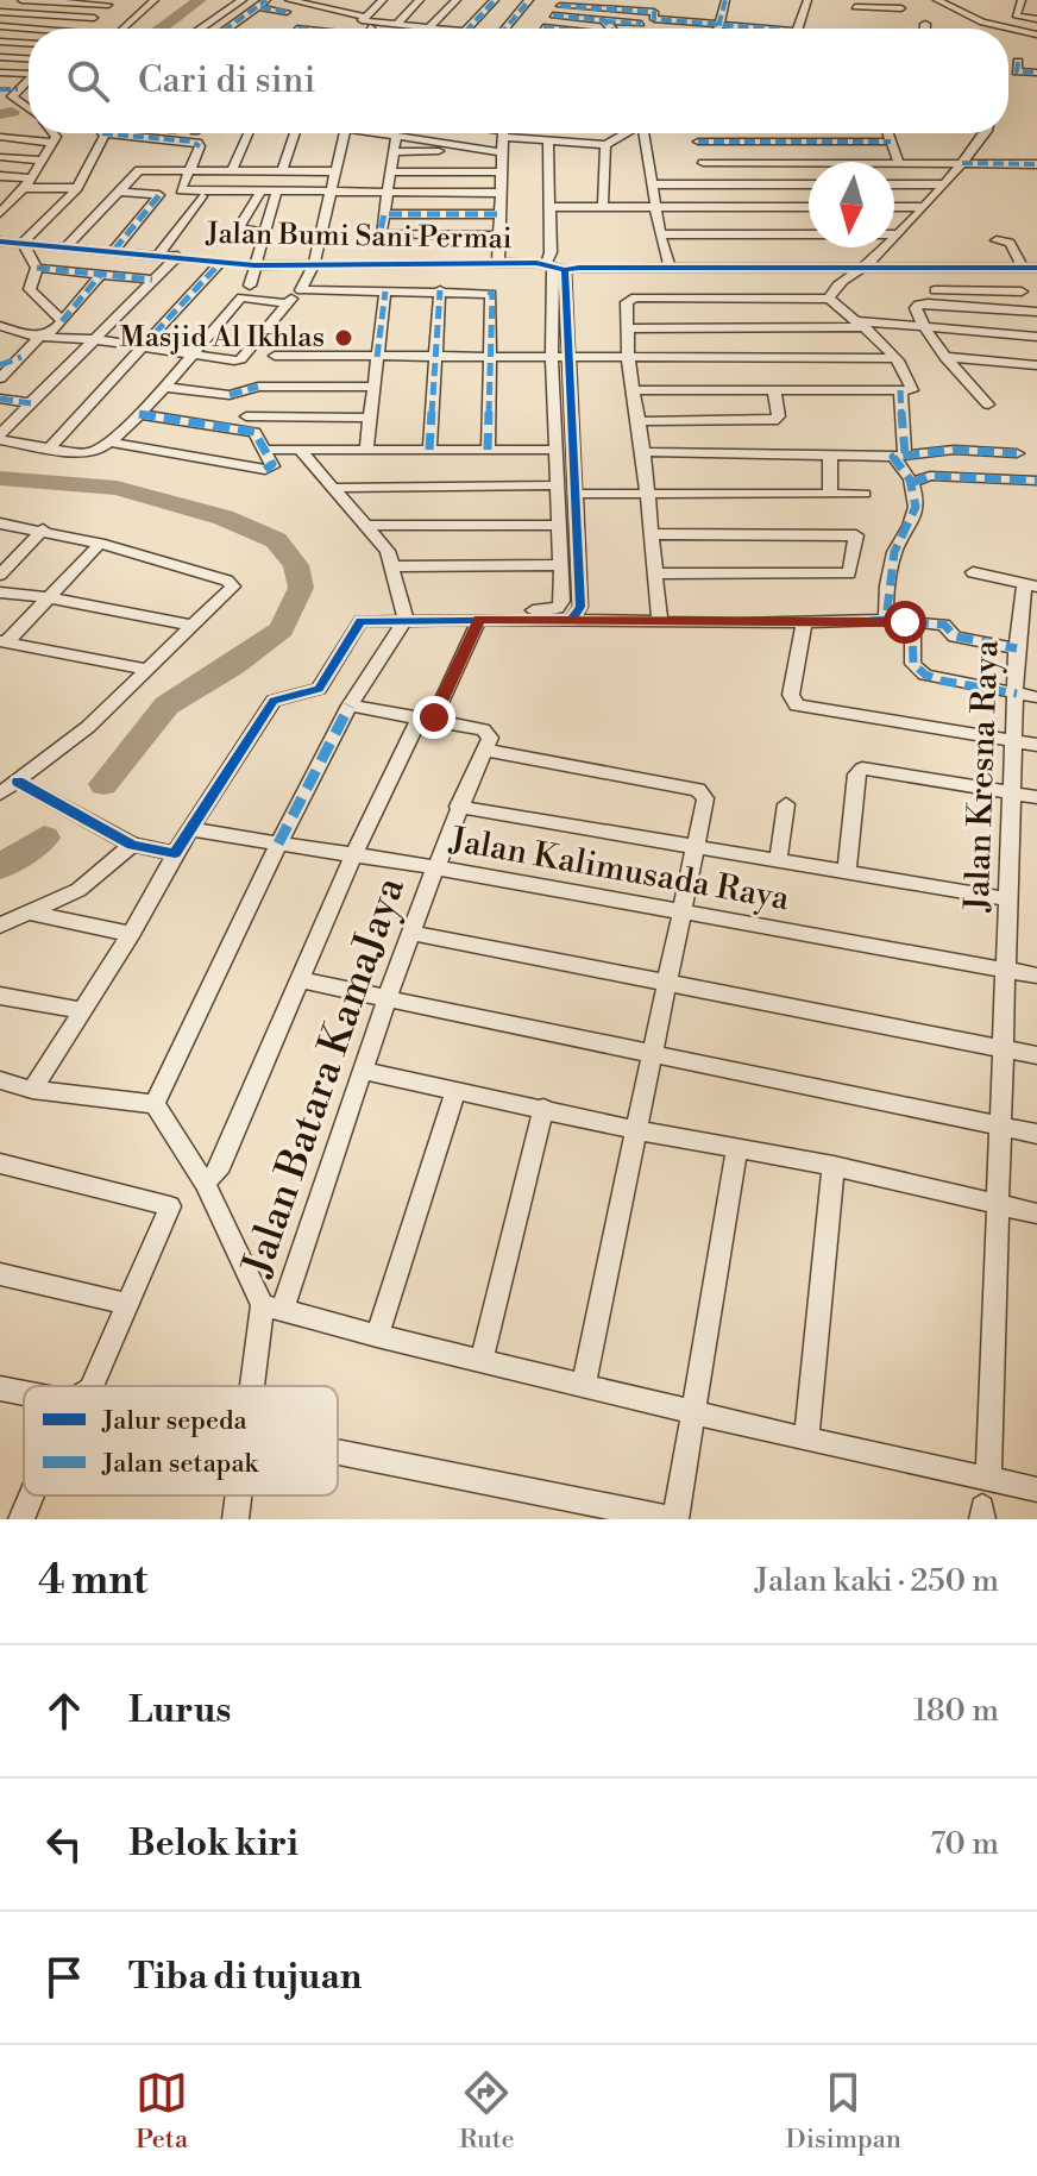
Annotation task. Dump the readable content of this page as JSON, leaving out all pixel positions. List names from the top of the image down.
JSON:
{
  "streets": {
    "street": [
      "Jalan Bumi Sani Permai",
      "Jalan Kresna Raya",
      "Jalan Kalimusada Raya",
      "Jalan Batara KamaJaya"
    ]
  },
  "crossings": [
    ["Jalan Kresna Raya", "Jalan Kalimusada Raya"],
    ["Jalan Kalimusada Raya", "Jalan Batara KamaJaya"]
  ],
  "places": ["Masjid Al Ikhlas"],
  "legend": ["Jalur sepeda", "Jalan setapak"],
  "north": "bottom",
  "page": {
    "search": "Cari di sini",
    "heading": ["4 mnt", "Jalan kaki · 250 m"],
    "list": [
      ["Lurus", "180 m"],
      ["Belok kiri", "70 m"],
      "Tiba di tujuan"
    ],
    "nav": ["Peta", "Rute", "Disimpan"]
  }
}
